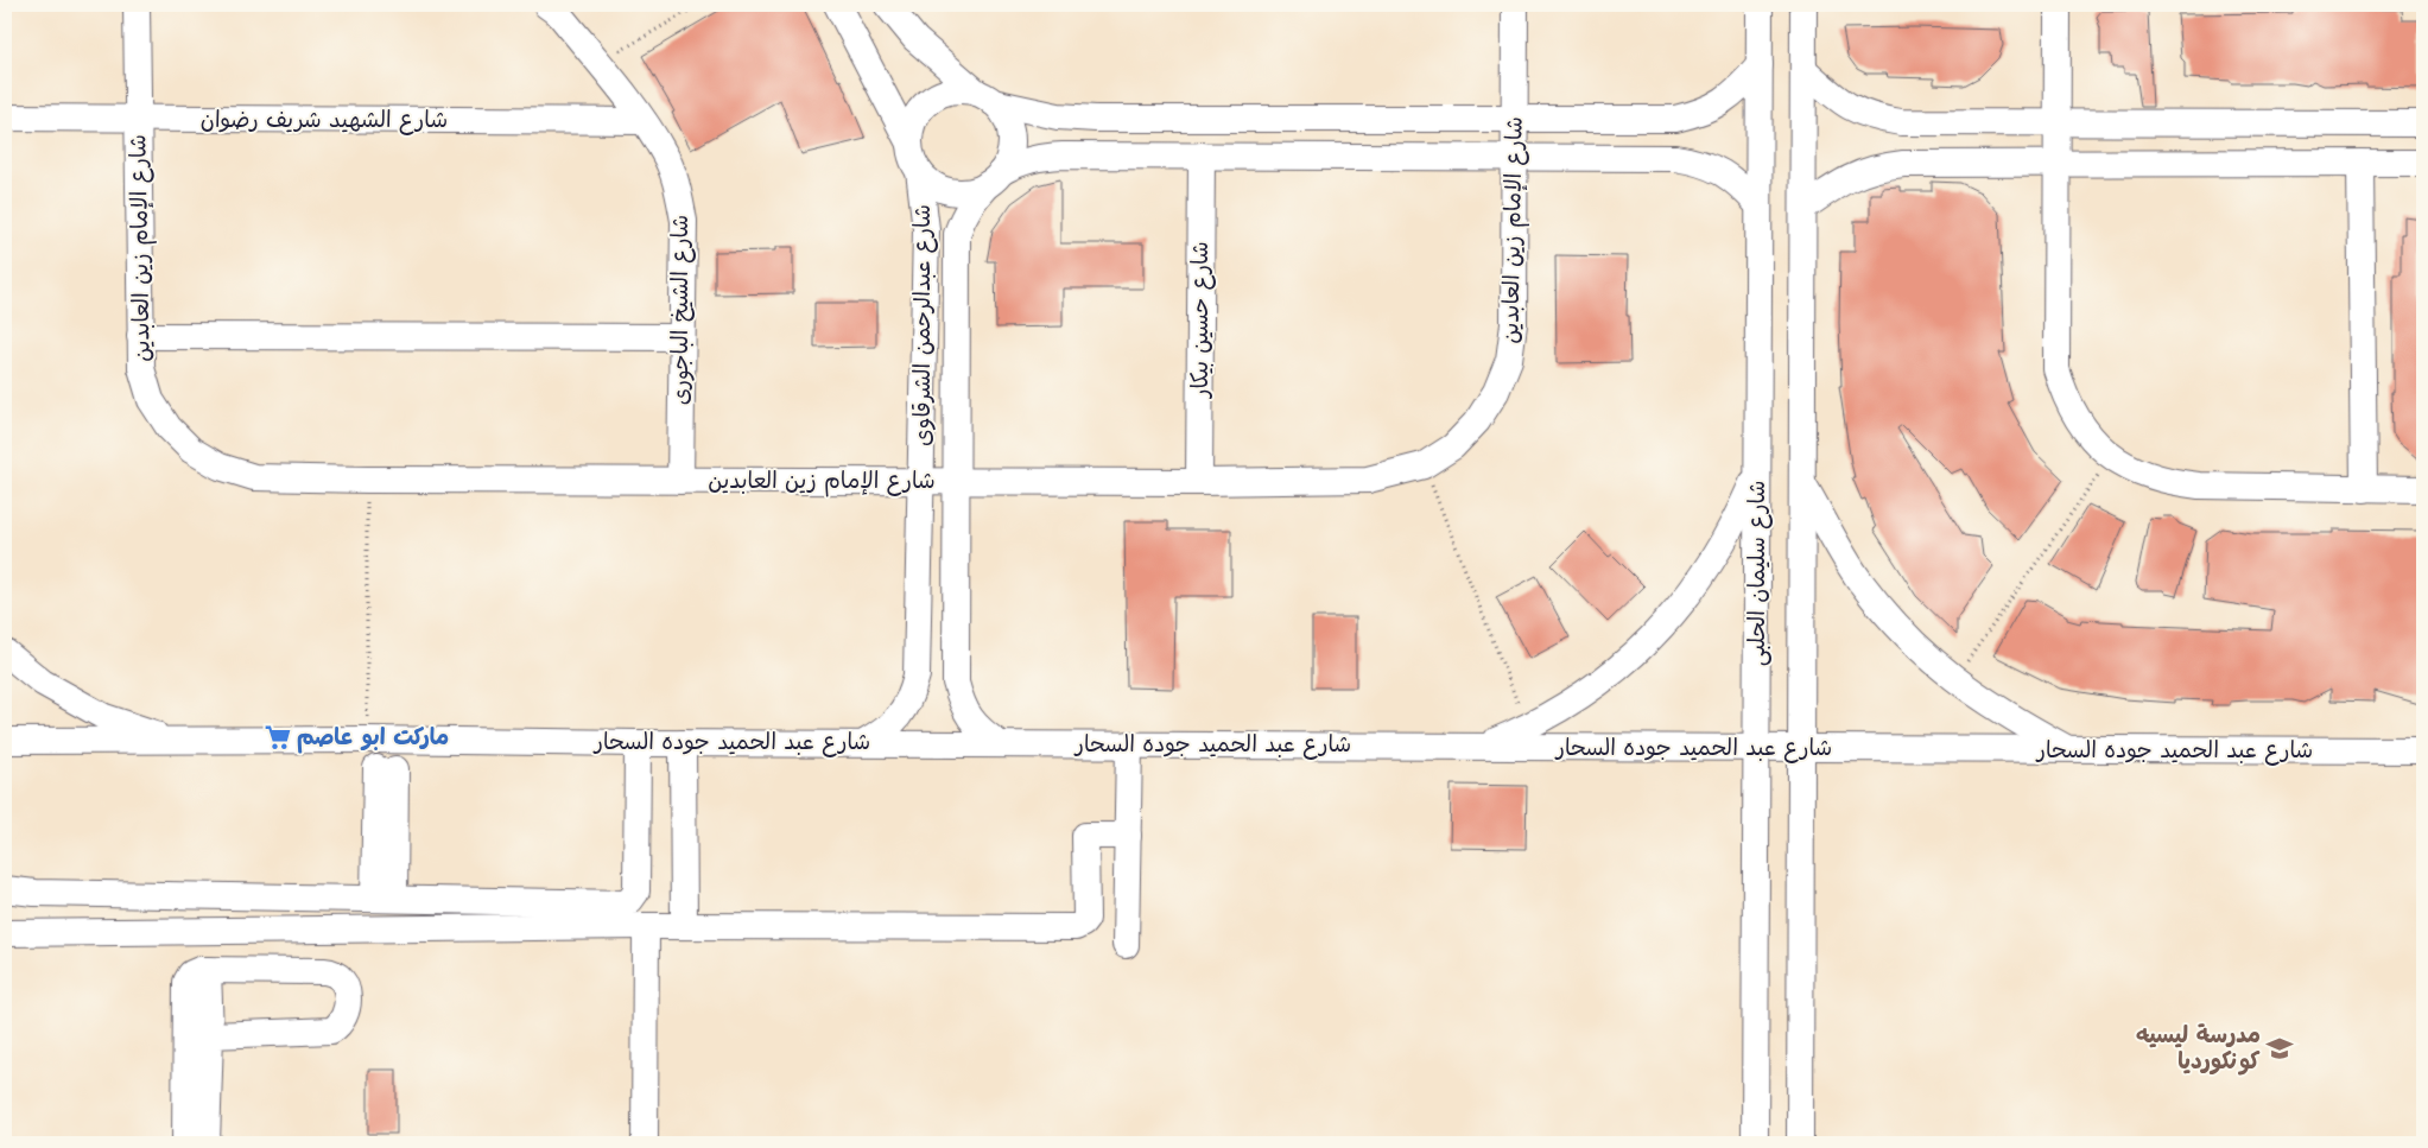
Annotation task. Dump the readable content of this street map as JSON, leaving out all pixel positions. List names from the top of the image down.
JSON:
{
  "streets": {
    "street": [
      "شارع الشهيد شريف رضوان",
      "شارع الإمام زين العابدين",
      "شارع الشيخ الباجورى",
      "شارع حسين بيكار",
      "شارع عبدالرحمن الشرقاوى",
      "شارع سليمان الحلبى",
      "شارع عبد الحميد جوده السحار"
    ]
  },
  "crossings": [
    ["شارع الشهيد شريف رضوان", "شارع الإمام زين العابدين"],
    ["شارع الشهيد شريف رضوان", "شارع الشيخ الباجورى"],
    ["شارع الإمام زين العابدين", "شارع الشيخ الباجورى"],
    ["شارع الإمام زين العابدين", "شارع حسين بيكار"],
    ["شارع الإمام زين العابدين", "شارع عبدالرحمن الشرقاوى"],
    ["شارع عبدالرحمن الشرقاوى", "شارع عبد الحميد جوده السحار"],
    ["شارع سليمان الحلبى", "شارع عبد الحميد جوده السحار"]
  ],
  "places": {
    "supermarket": ["ماركت ابو عاصم"],
    "school or university": ["مدرسة ليسيه كونكورديا"]
  }
}
